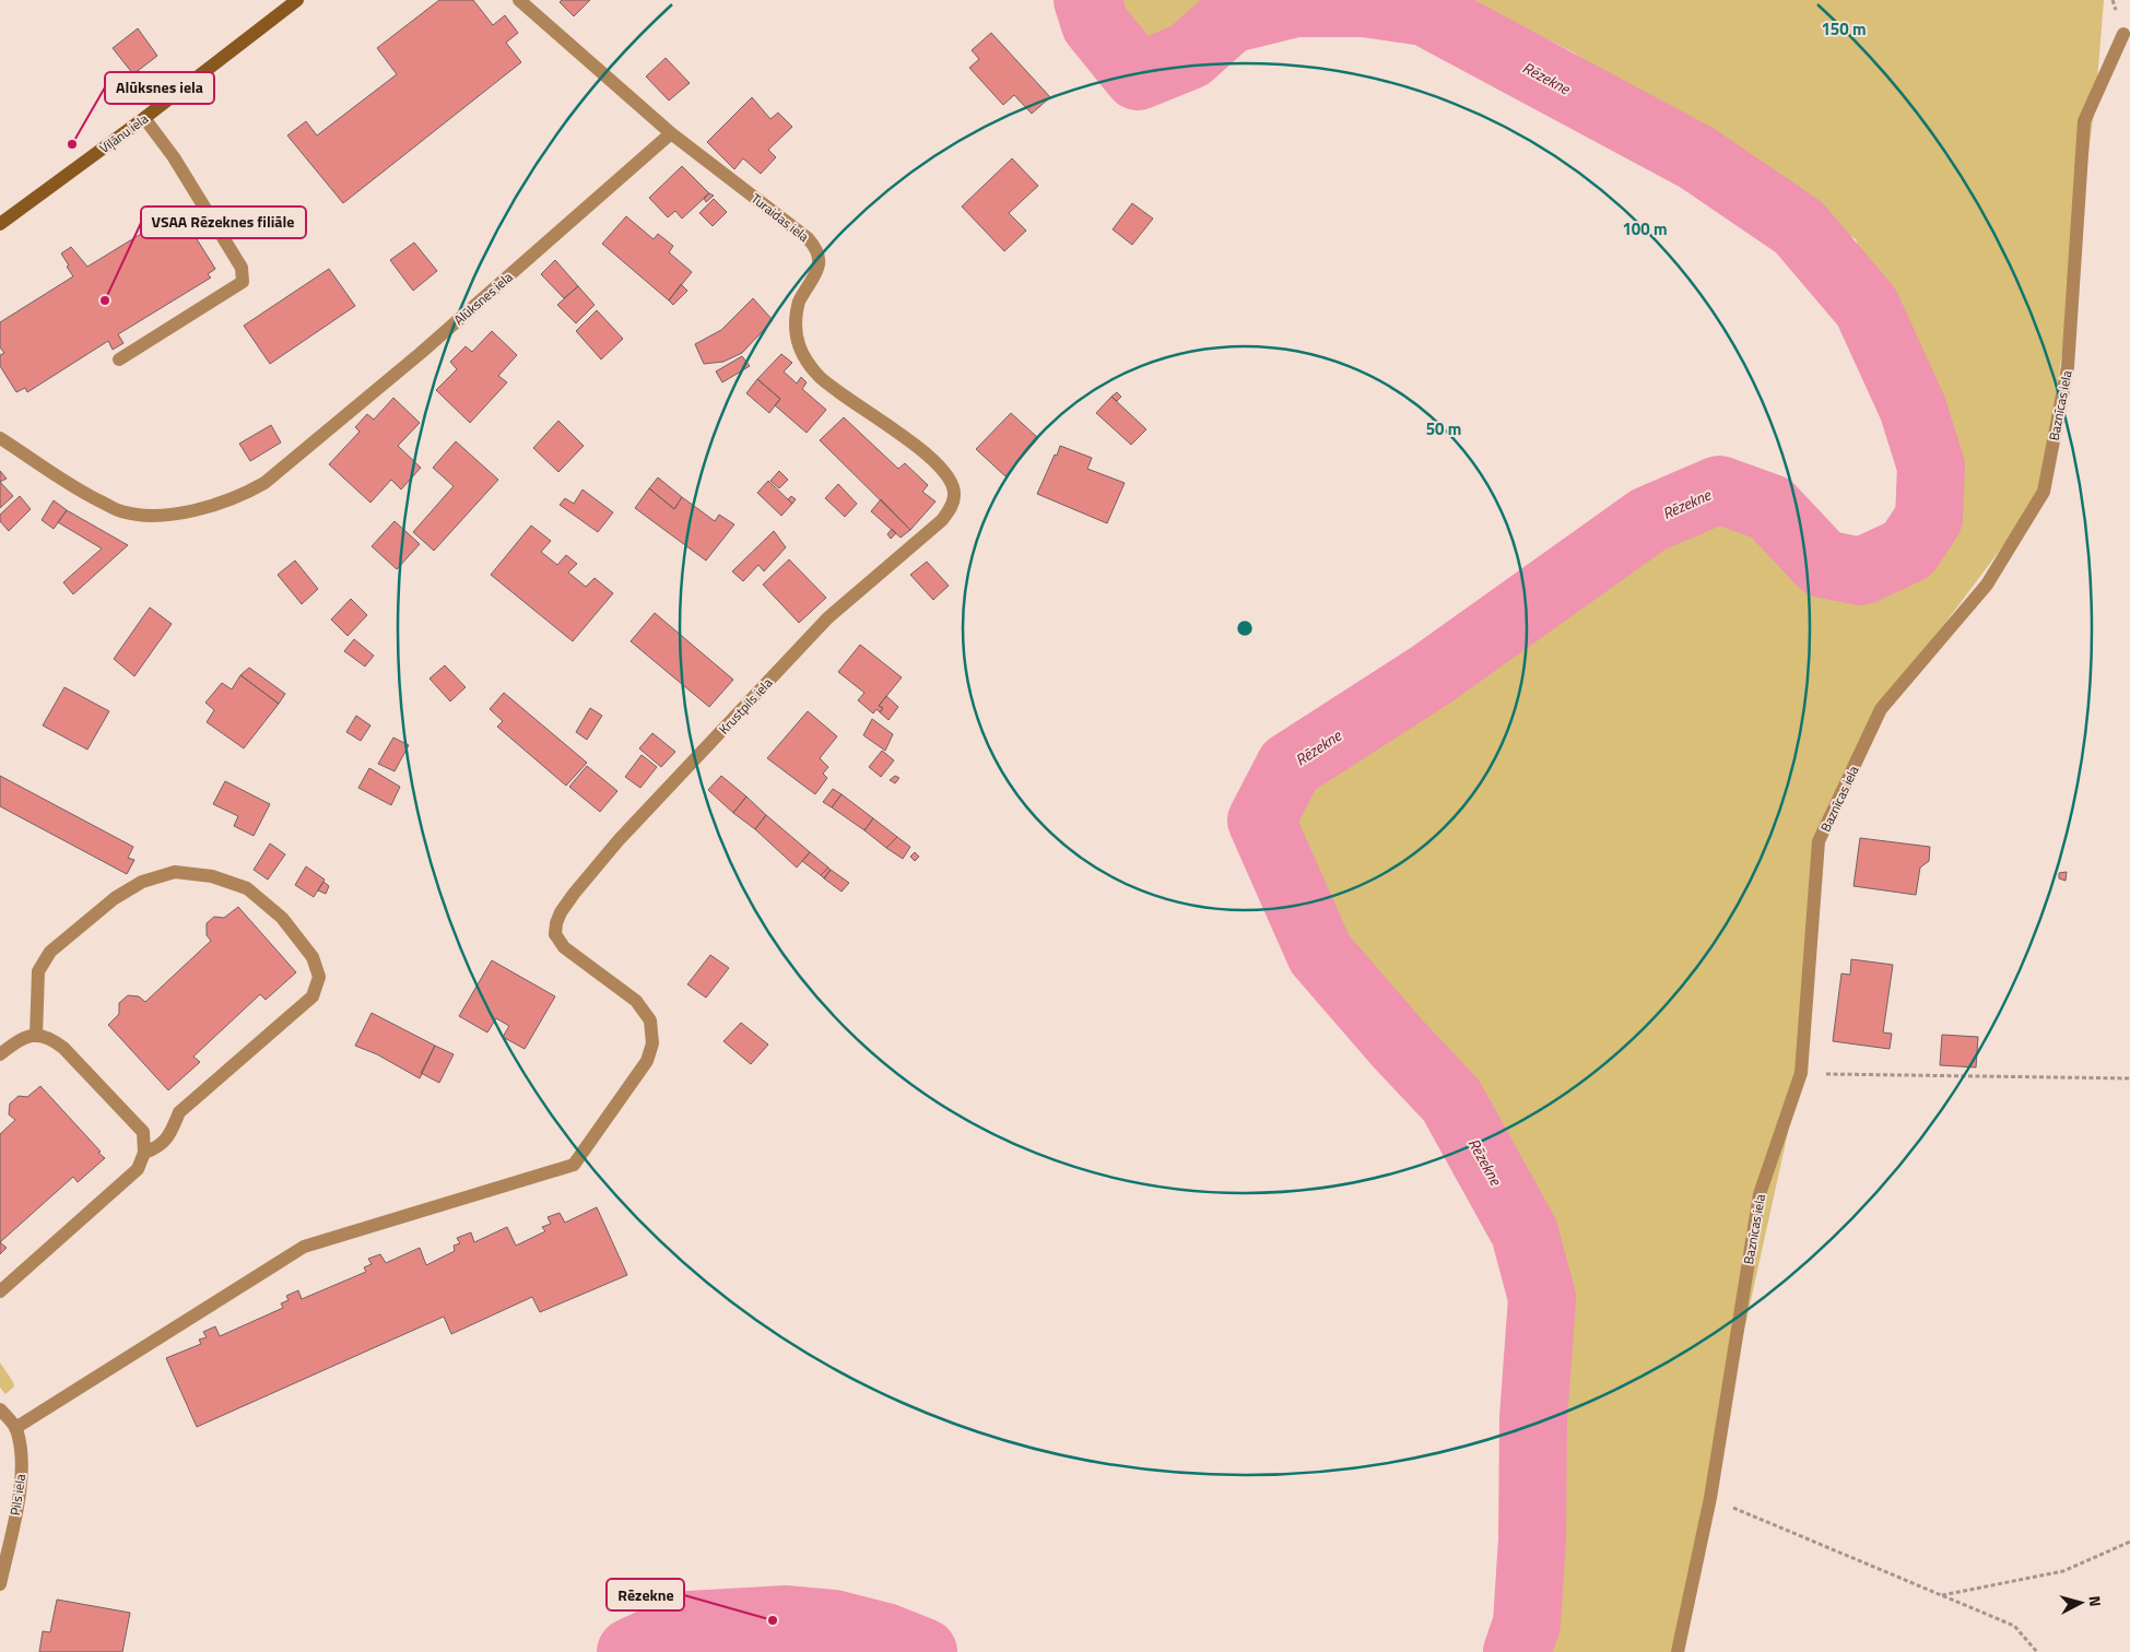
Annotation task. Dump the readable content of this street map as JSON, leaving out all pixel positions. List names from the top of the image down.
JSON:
{
  "streets": {
    "main road": ["Viļānu iela"],
    "street": [
      "Turaidas iela",
      "Alūksnes iela",
      "Baznīcas iela",
      "Krustpils iela",
      "Pils iela"
    ]
  },
  "crossings": [
    ["Turaidas iela", "Alūksnes iela"],
    ["Turaidas iela", "Krustpils iela"],
    ["Krustpils iela", "Pils iela"]
  ],
  "water": ["Rēzekne"],
  "places": ["Alūksnes iela", "VSAA Rēzeknes filiāle", "Rēzekne"],
  "north": "right",
  "rings": ["150 m", "100 m", "50 m"]
}
